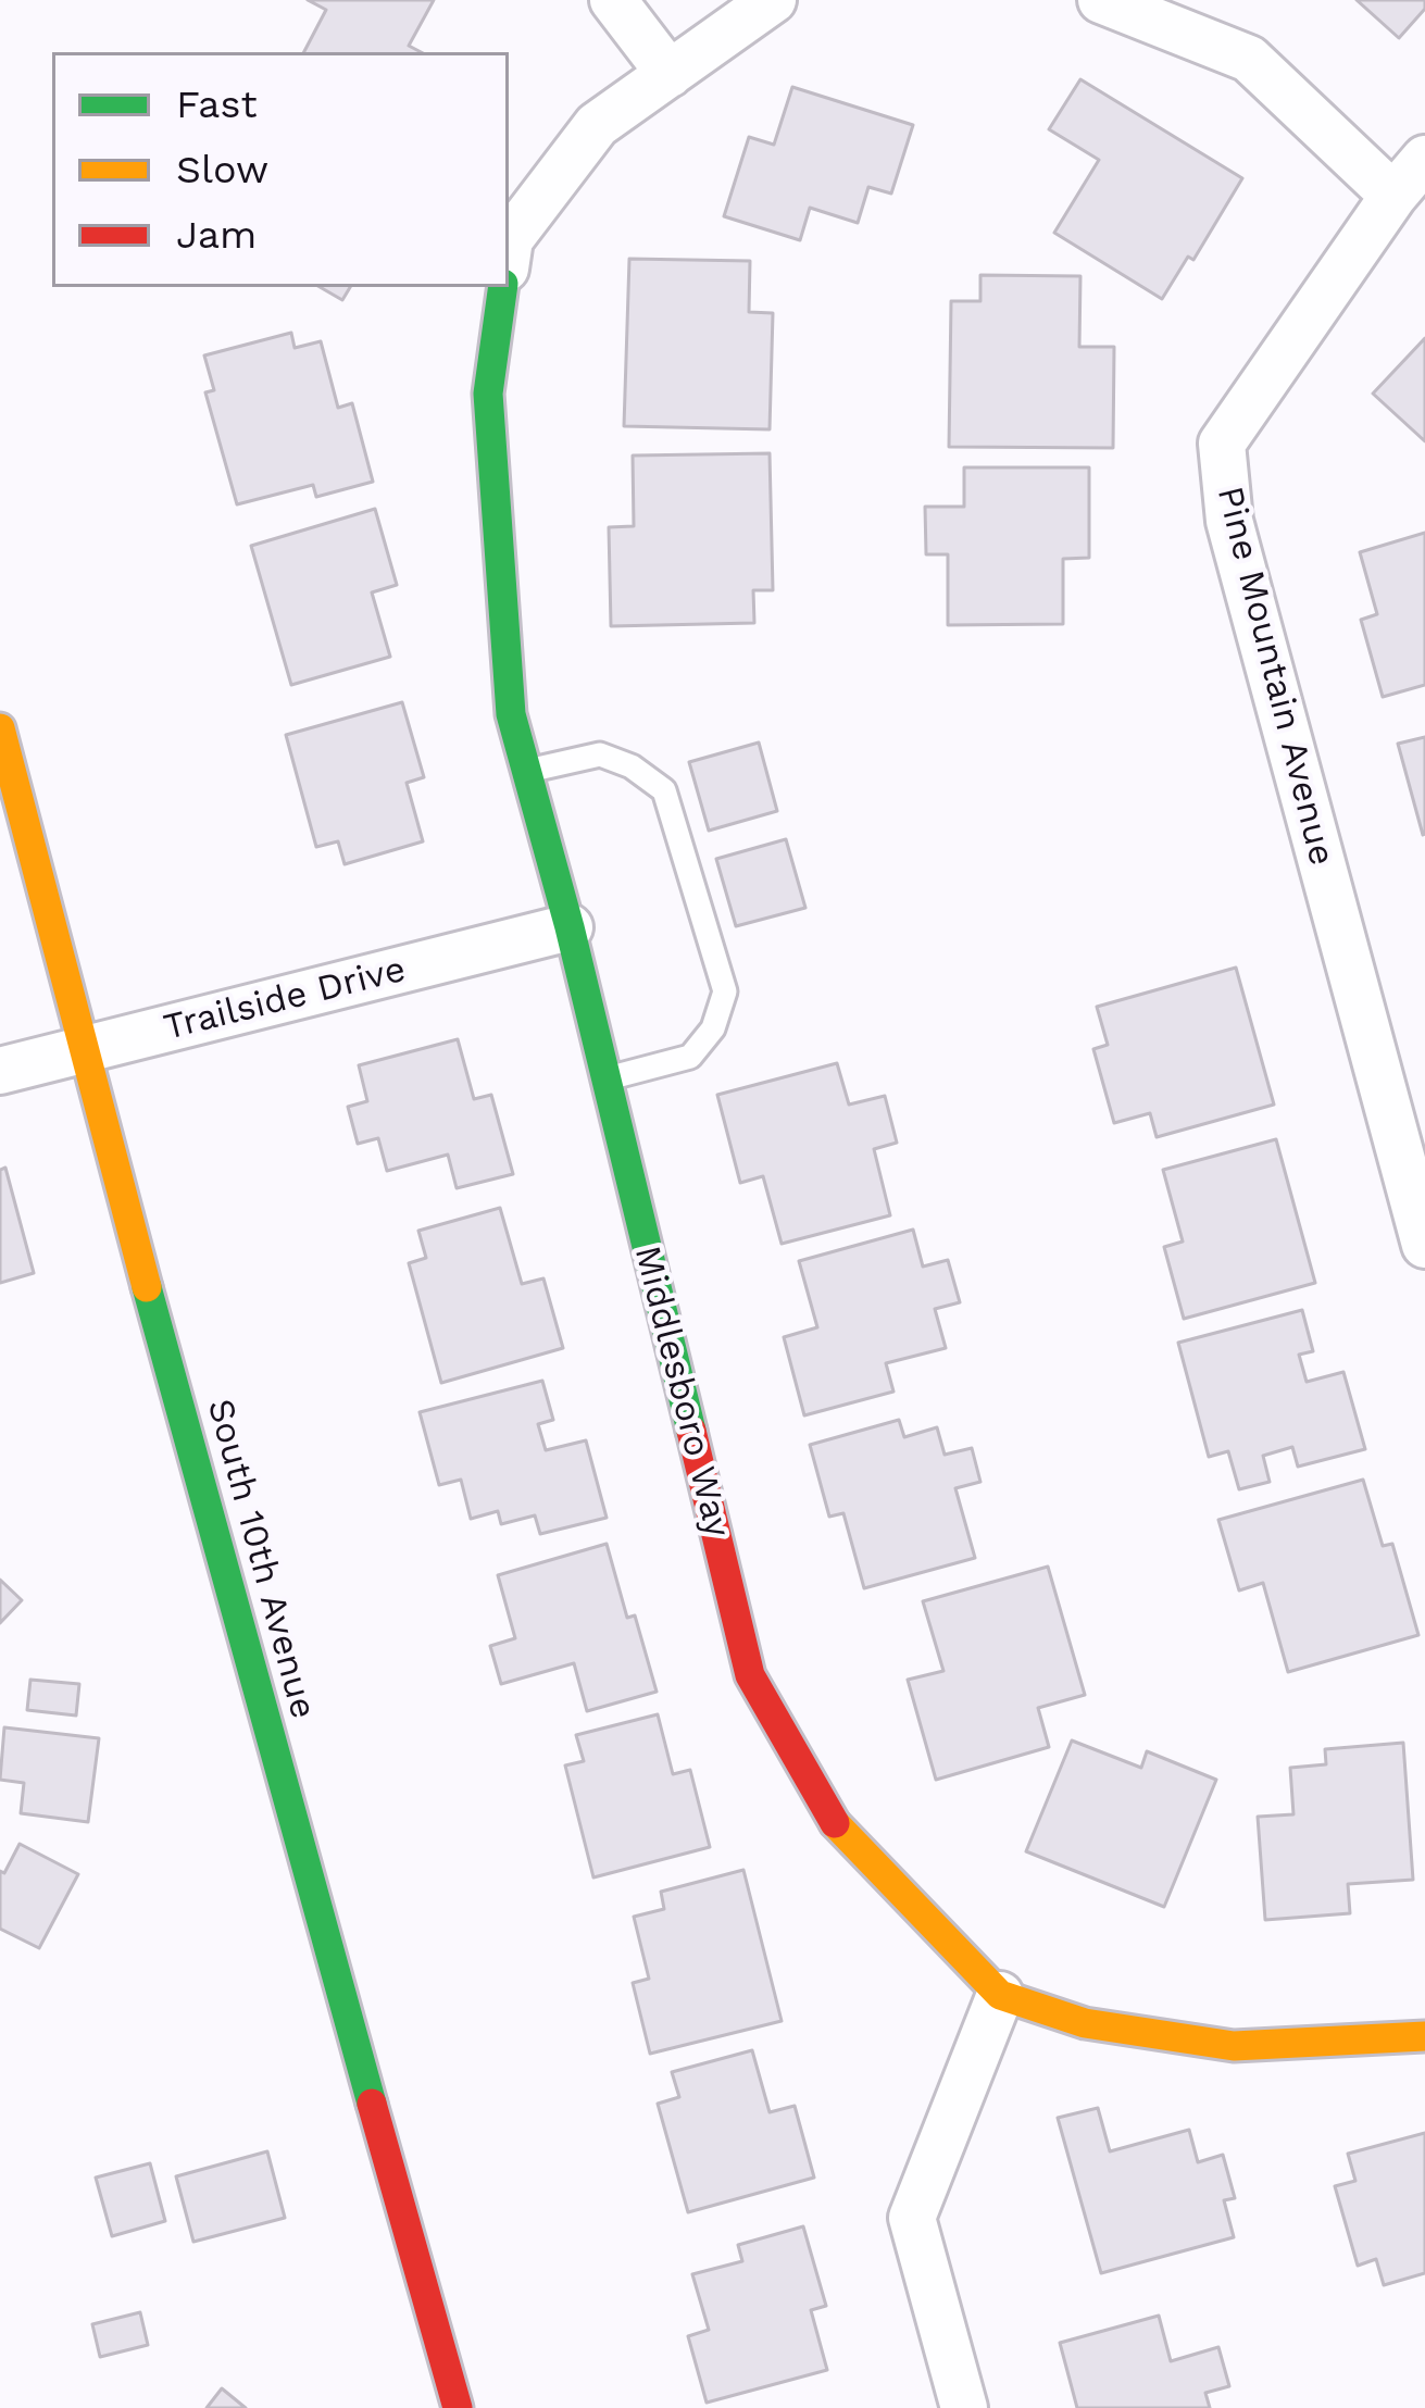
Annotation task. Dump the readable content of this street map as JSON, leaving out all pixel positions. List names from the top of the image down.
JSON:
{
  "streets": {
    "street": [
      "Pine Mountain Avenue",
      "Trailside Drive",
      "Middlesboro Way",
      "South 10th Avenue"
    ]
  },
  "crossings": [
    ["Trailside Drive", "Middlesboro Way"],
    ["Trailside Drive", "South 10th Avenue"]
  ],
  "legend": ["Fast", "Slow", "Jam"]
}
